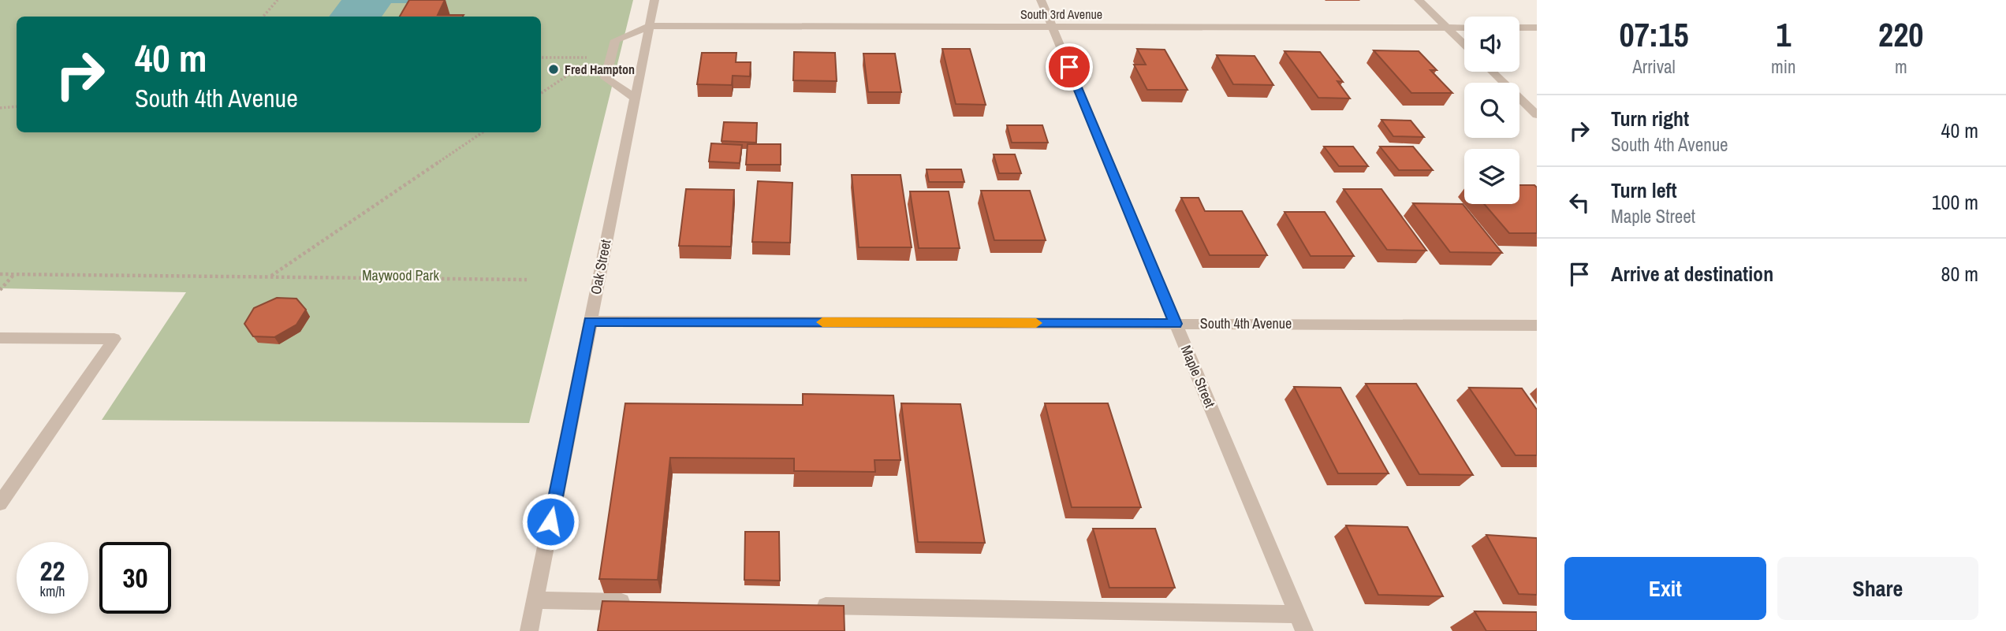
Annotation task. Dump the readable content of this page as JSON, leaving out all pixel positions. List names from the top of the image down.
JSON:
{
  "streets": {
    "street": [
      "South 3rd Avenue",
      "Oak Street",
      "South 4th Avenue",
      "Maple Street"
    ]
  },
  "crossings": [
    ["South 3rd Avenue", "Oak Street"],
    ["South 3rd Avenue", "Maple Street"],
    ["Oak Street", "South 4th Avenue"],
    ["South 4th Avenue", "Maple Street"]
  ],
  "parks": ["Maywood Park"],
  "places": ["Fred Hampton"],
  "page": {
    "eta": [
      "07:15",
      "Arrival",
      "1",
      "min",
      "220",
      "m"
    ],
    "turn": ["40 m", "South 4th Avenue"],
    "list": [
      {
        "name": "Turn right",
        "note": "South 4th Avenue",
        "value": "40 m"
      },
      {
        "name": "Turn left",
        "note": "Maple Street",
        "value": "100 m"
      },
      {
        "name": "Arrive at destination",
        "value": "80 m"
      }
    ],
    "speed": "22 km/h",
    "limit": "30",
    "buttons": ["Exit", "Share"]
  }
}
